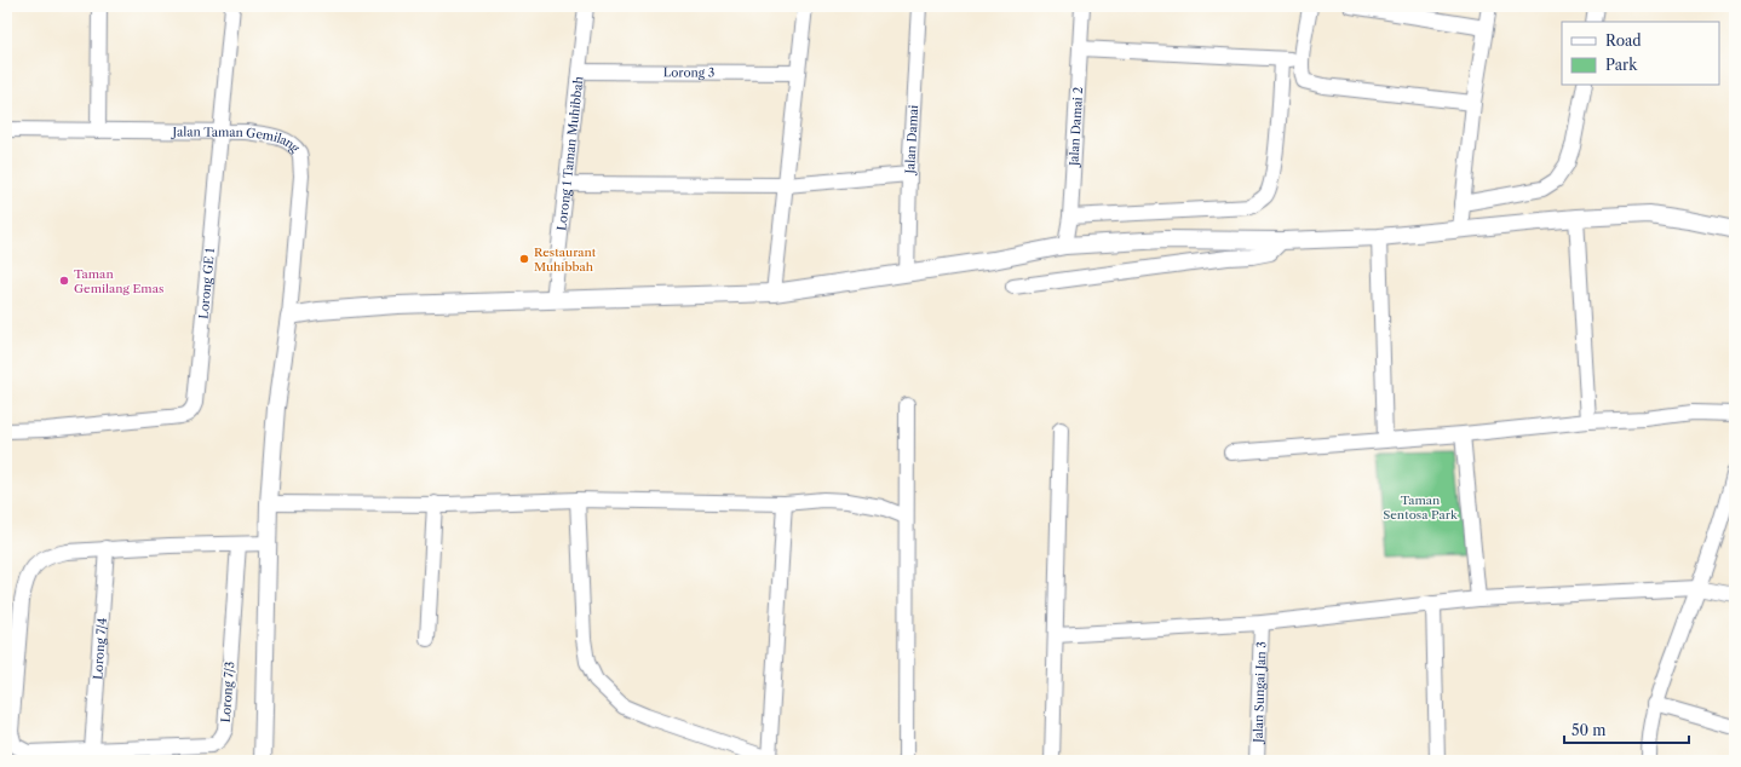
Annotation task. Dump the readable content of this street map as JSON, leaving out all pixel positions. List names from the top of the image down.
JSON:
{
  "streets": {
    "street": [
      "Lorong 3",
      "Jalan Damai 2",
      "Jalan Damai",
      "Jalan Taman Gemilang",
      "Lorong 1 Taman Muhibbah",
      "Lorong GE 1",
      "Lorong 7/4",
      "Lorong 7/3",
      "Jalan Sungai Jan 3"
    ]
  },
  "crossings": [
    ["Lorong 3", "Lorong 1 Taman Muhibbah"],
    ["Jalan Taman Gemilang", "Lorong GE 1"],
    ["Lorong 7/4", "Lorong 7/3"]
  ],
  "parks": ["Taman Sentosa Park"],
  "places": ["Restaurant Muhibbah", "Taman Gemilang Emas"],
  "legend": ["Road", "Park"],
  "scale_bar": "50 m"
}
